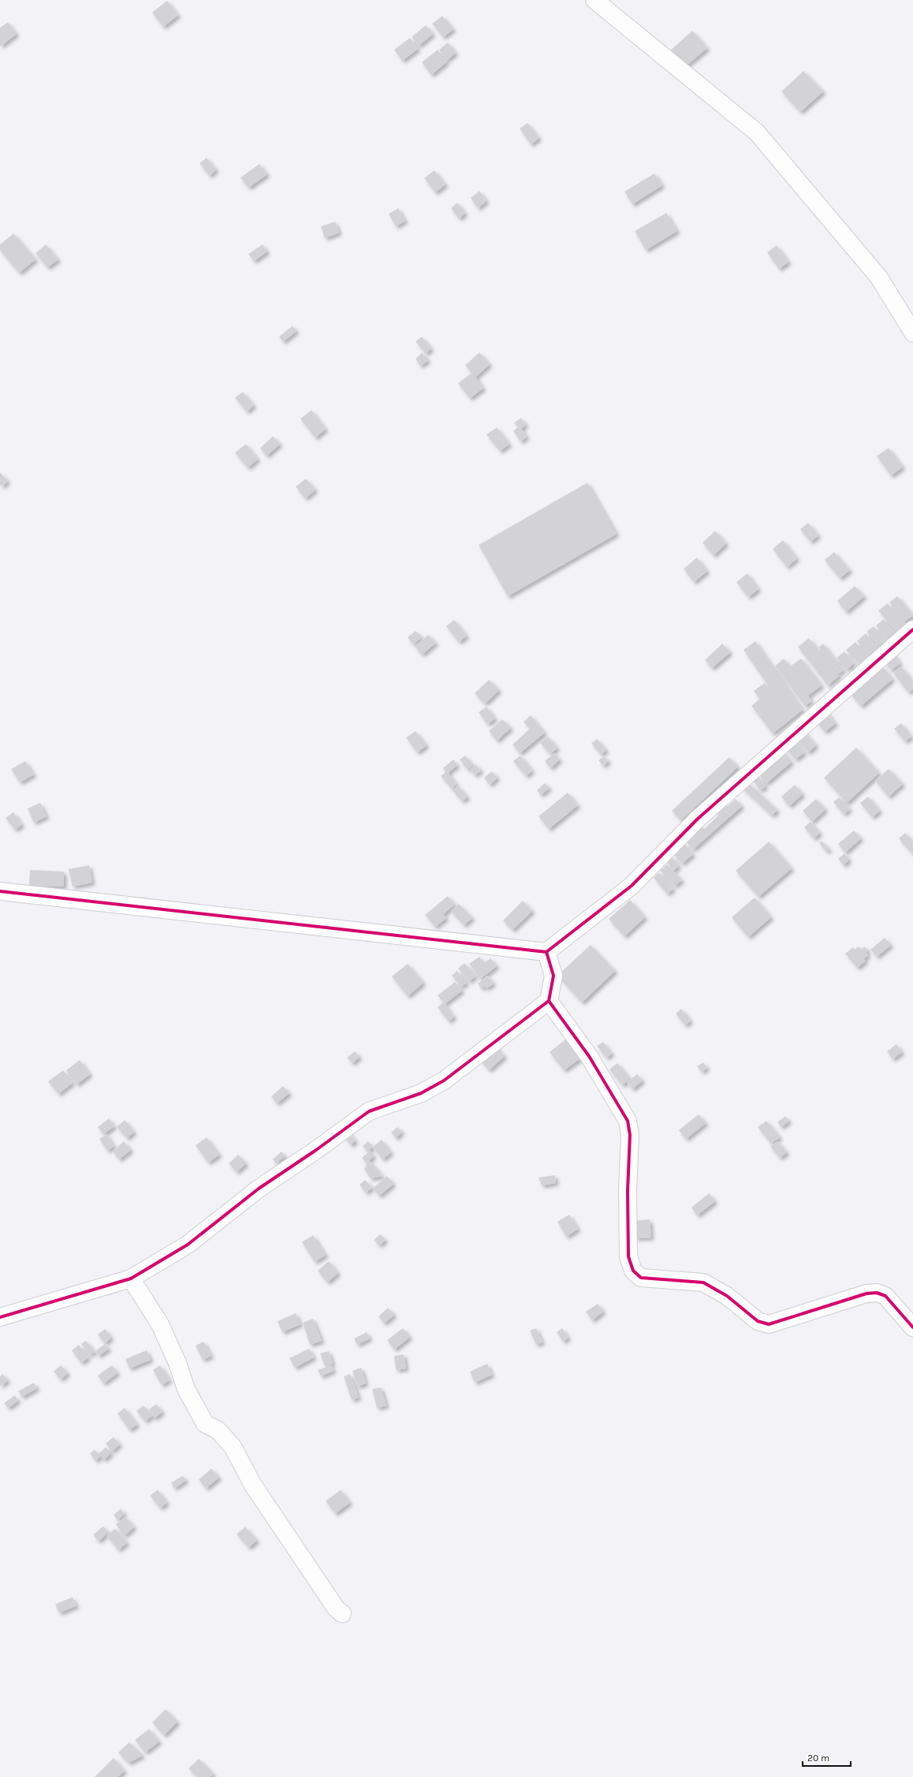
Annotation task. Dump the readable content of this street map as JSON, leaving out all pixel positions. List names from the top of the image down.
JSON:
{
  "scale_bar": "20 m"
}
